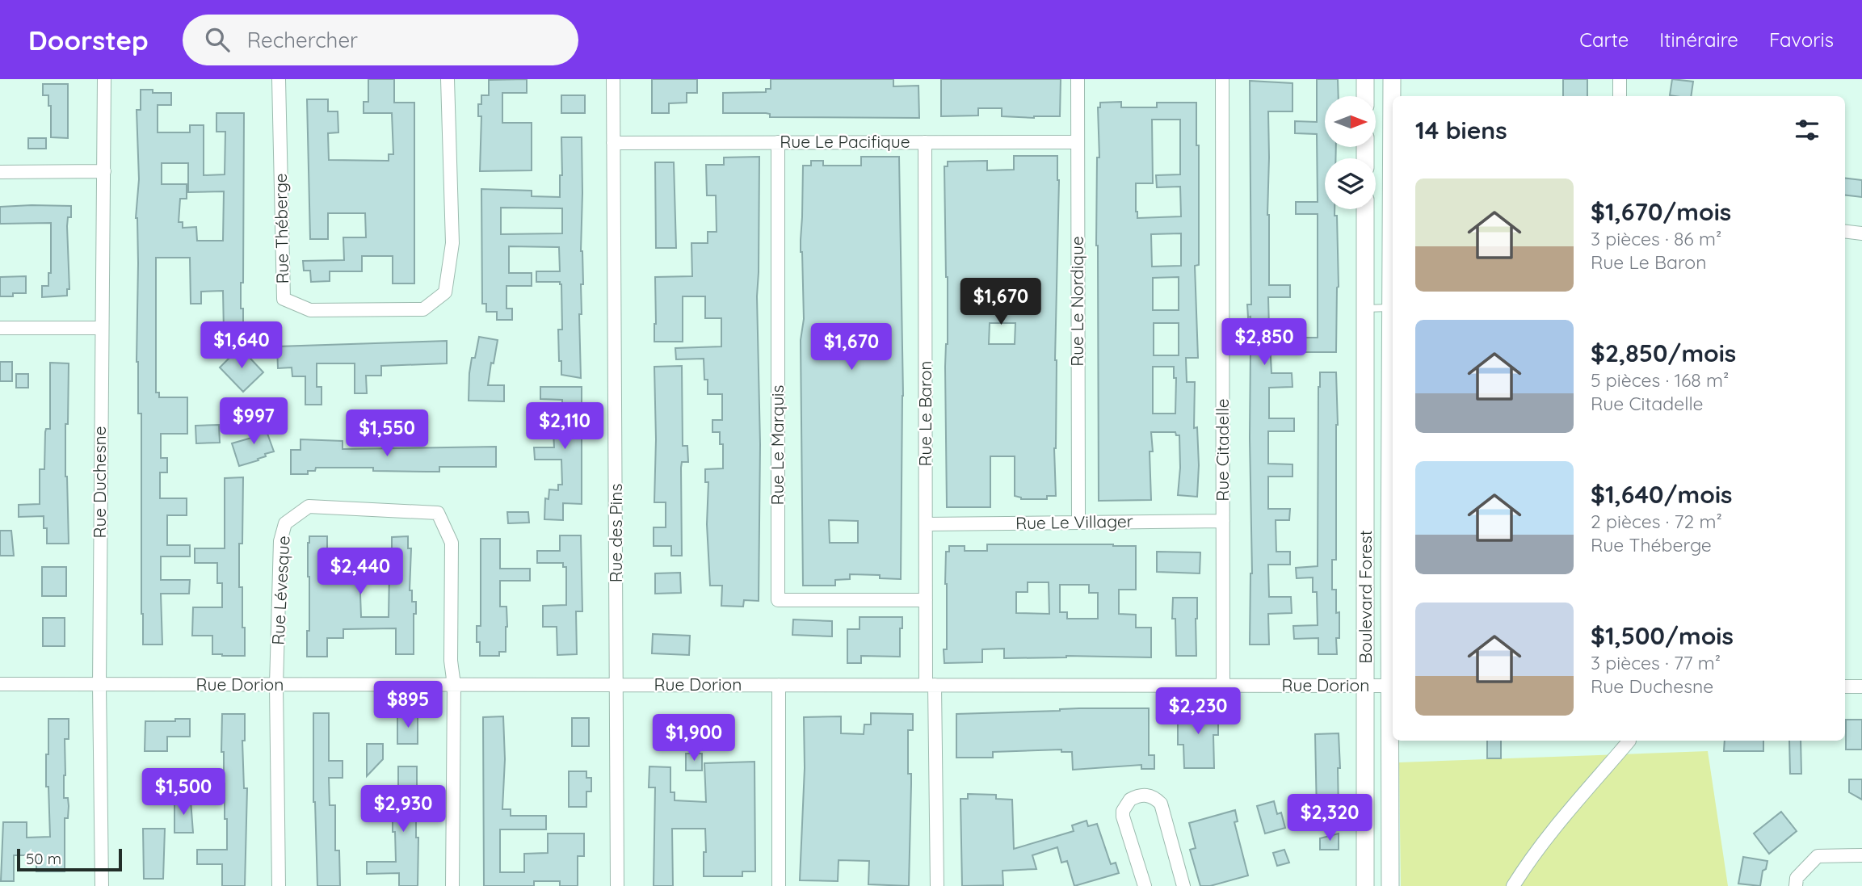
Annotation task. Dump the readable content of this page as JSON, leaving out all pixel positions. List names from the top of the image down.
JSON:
{
  "streets": {
    "street": [
      "Rue Le Pacifique",
      "Rue Théberge",
      "Rue Le Nordique",
      "Rue Le Baron",
      "Rue Le Marquis",
      "Rue Citadelle",
      "Rue Duchesne",
      "Rue Le Villager",
      "Rue des Pins",
      "Rue Lévesque",
      "Boulevard Forest",
      "Rue Dorion"
    ]
  },
  "crossings": [
    ["Rue Le Pacifique", "Rue Le Nordique"],
    ["Rue Le Pacifique", "Rue Le Baron"],
    ["Rue Le Pacifique", "Rue Le Marquis"],
    ["Rue Le Pacifique", "Rue des Pins"],
    ["Rue Le Nordique", "Rue Le Villager"],
    ["Rue Le Baron", "Rue Le Marquis"],
    ["Rue Le Baron", "Rue Le Villager"],
    ["Rue Le Baron", "Rue Dorion"],
    ["Rue Citadelle", "Rue Le Villager"],
    ["Rue Citadelle", "Rue Dorion"],
    ["Rue Duchesne", "Rue Dorion"],
    ["Rue des Pins", "Rue Dorion"],
    ["Rue Lévesque", "Rue Dorion"],
    ["Boulevard Forest", "Rue Dorion"]
  ],
  "scale_bar": "50 m",
  "north": "right",
  "page": {
    "header": "Doorstep",
    "search": "Rechercher",
    "nav": ["Carte", "Itinéraire", "Favoris"],
    "heading": "14 biens",
    "list": [
      {
        "name": "$1,670/mois",
        "note": "3 pièces · 86 m² · Rue Le Baron"
      },
      {
        "name": "$2,850/mois",
        "note": "5 pièces · 168 m² · Rue Citadelle"
      },
      {
        "name": "$1,640/mois",
        "note": "2 pièces · 72 m² · Rue Théberge"
      },
      {
        "name": "$1,500/mois",
        "note": "3 pièces · 77 m² · Rue Duchesne"
      }
    ],
    "price": [
      "$1,670",
      "$2,850",
      "$1,640",
      "$1,670",
      "$997",
      "$2,110",
      "$1,550",
      "$2,440",
      "$895",
      "$2,230",
      "$1,900",
      "$1,500",
      "$2,930",
      "$2,320"
    ],
    "scale": "50 m"
  }
}
